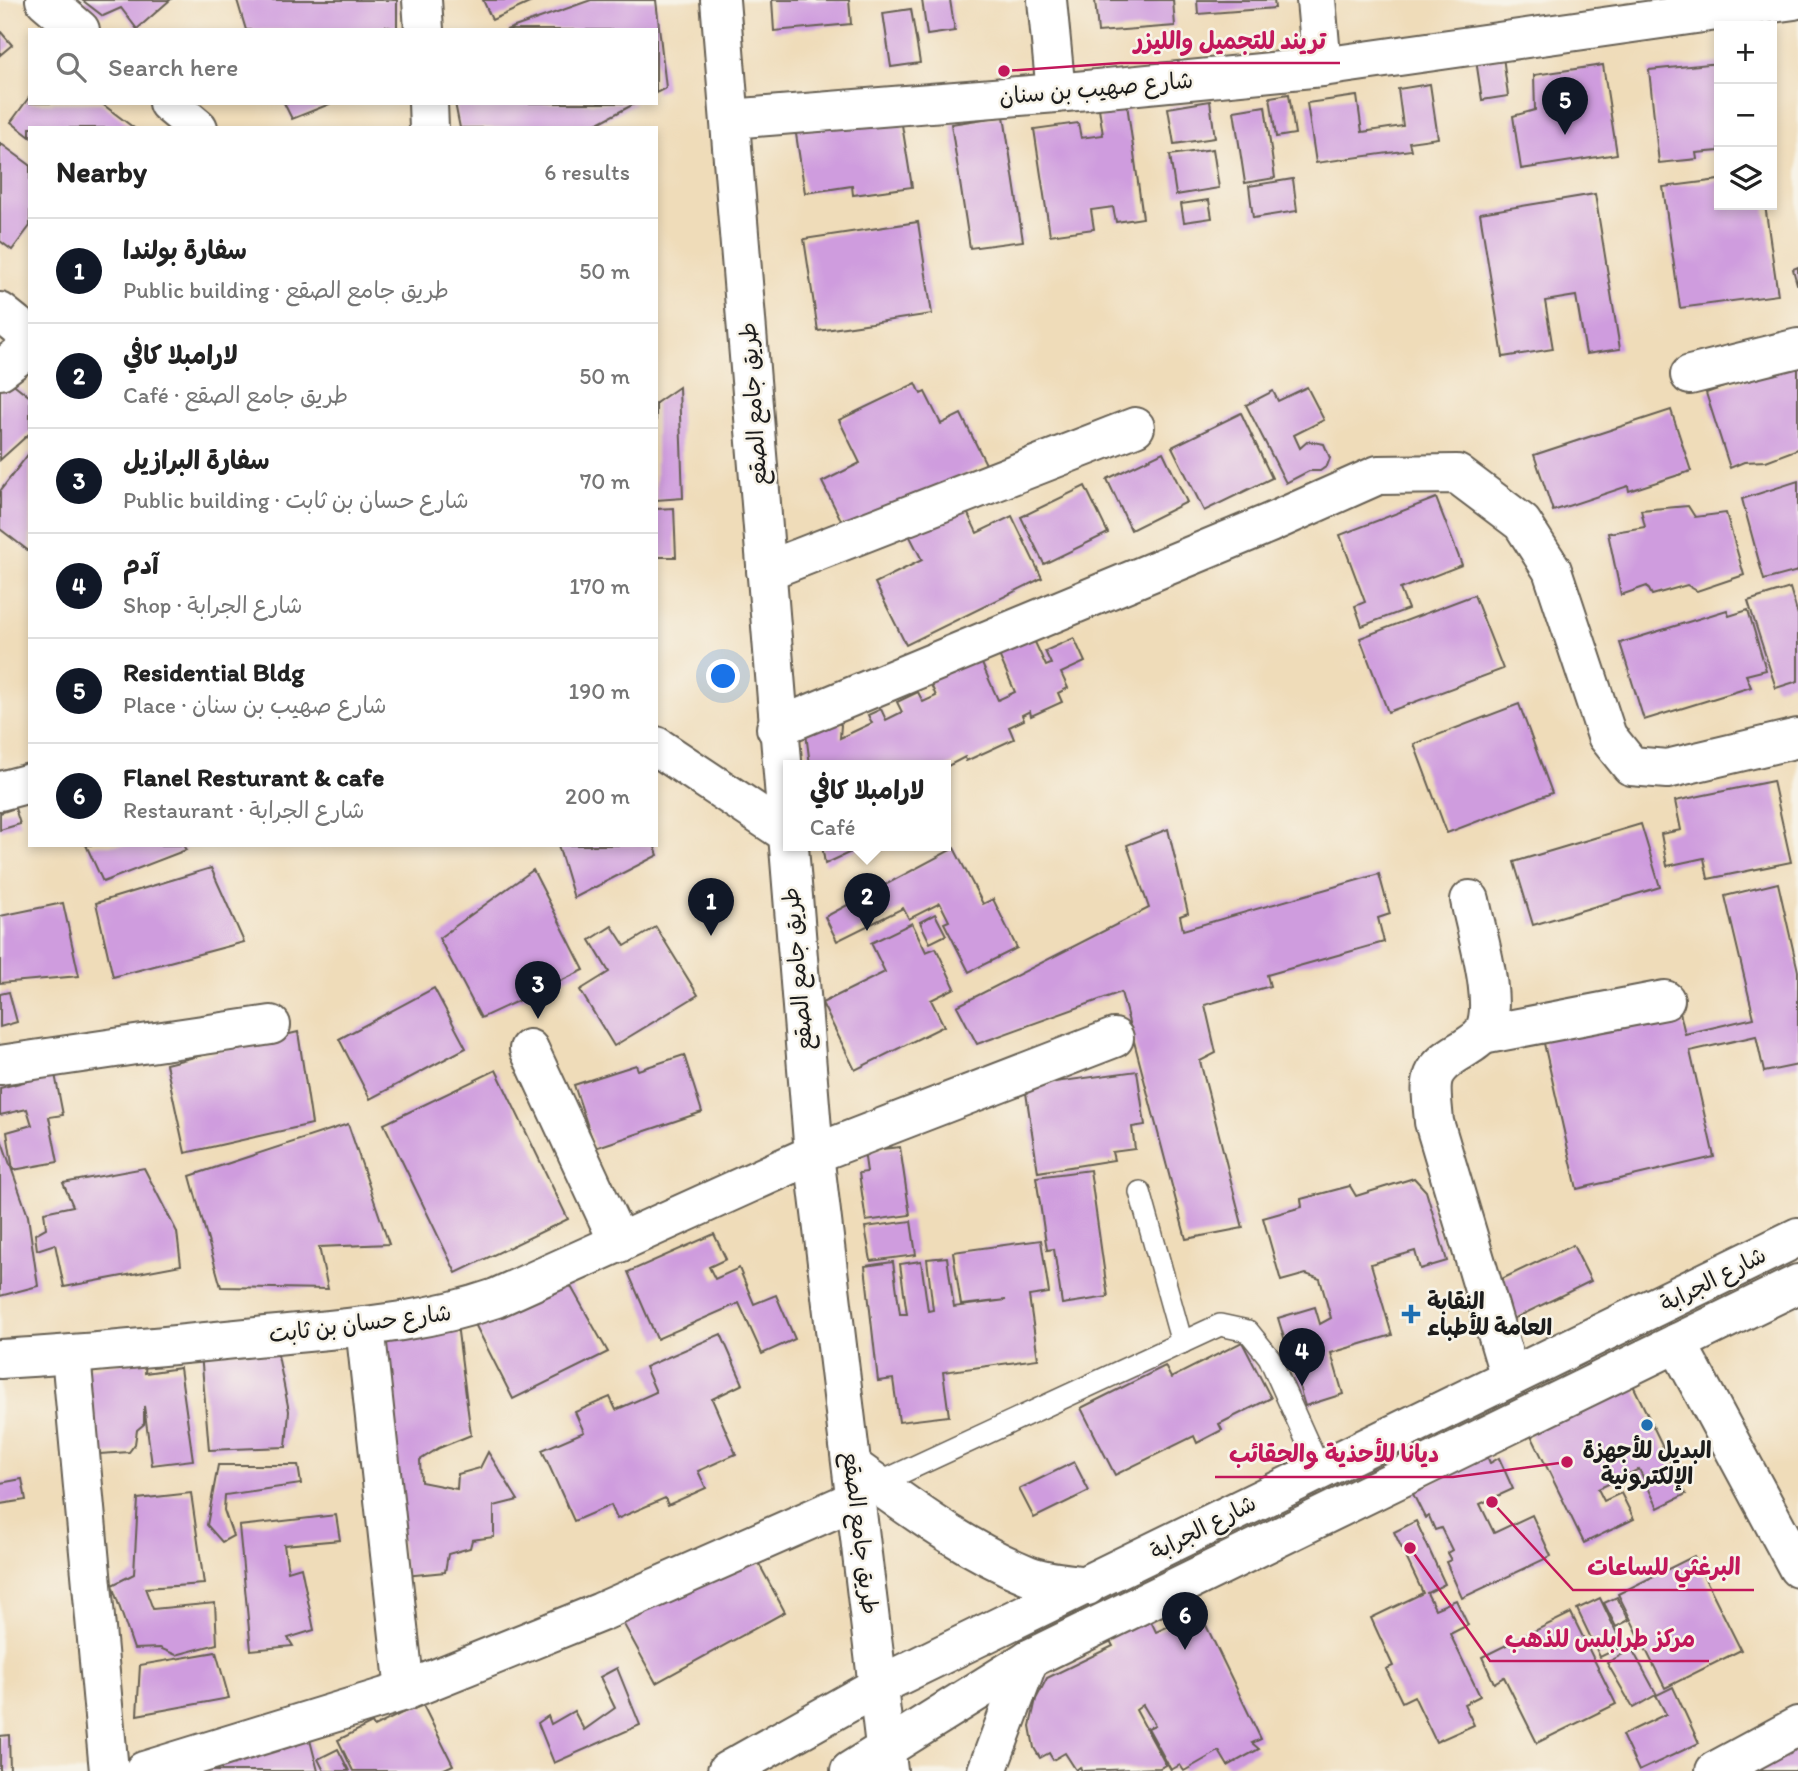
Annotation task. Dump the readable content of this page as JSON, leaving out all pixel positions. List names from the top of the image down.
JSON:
{
  "streets": {
    "street": [
      "شارع صهيب بن سنان",
      "طريق جامع الصقع",
      "شارع الجرابة",
      "شارع حسان بن ثابت"
    ]
  },
  "crossings": [
    ["شارع صهيب بن سنان", "طريق جامع الصقع"],
    ["طريق جامع الصقع", "شارع الجرابة"],
    ["طريق جامع الصقع", "شارع حسان بن ثابت"]
  ],
  "places": {
    "other": [
      "تريند للتجميل والليزر",
      "البديل للأجهزة الإلكترونية",
      "ديانا للأحذية والحقائب",
      "البرغثي للساعات",
      "مركز طرابلس للذهب"
    ],
    "health": ["النقابة العامة للأطباء"]
  },
  "page": {
    "map_buttons": ["+", "−"],
    "search": "Search here",
    "pins": [
      "5",
      "2",
      "1",
      "3",
      "4",
      "6"
    ],
    "heading": ["Nearby", "6 results"],
    "list": [
      {
        "mark": "1",
        "name": "سفارة بولندا",
        "note": "Public building · طريق جامع الصقع",
        "value": "50 m"
      },
      {
        "mark": "2",
        "name": "لارامبلا كافي",
        "note": "Café · طريق جامع الصقع",
        "value": "50 m"
      },
      {
        "mark": "3",
        "name": "سفارة البرازيل",
        "note": "Public building · شارع حسان بن ثابت",
        "value": "70 m"
      },
      {
        "mark": "4",
        "name": "آدم",
        "note": "Shop · شارع الجرابة",
        "value": "170 m"
      },
      {
        "mark": "5",
        "name": "Residential Bldg",
        "note": "Place · شارع صهيب بن سنان",
        "value": "190 m"
      },
      {
        "mark": "6",
        "name": "Flanel Resturant & cafe",
        "note": "Restaurant · شارع الجرابة",
        "value": "200 m"
      }
    ],
    "popup": ["لارامبلا كافي", "Café"]
  }
}
